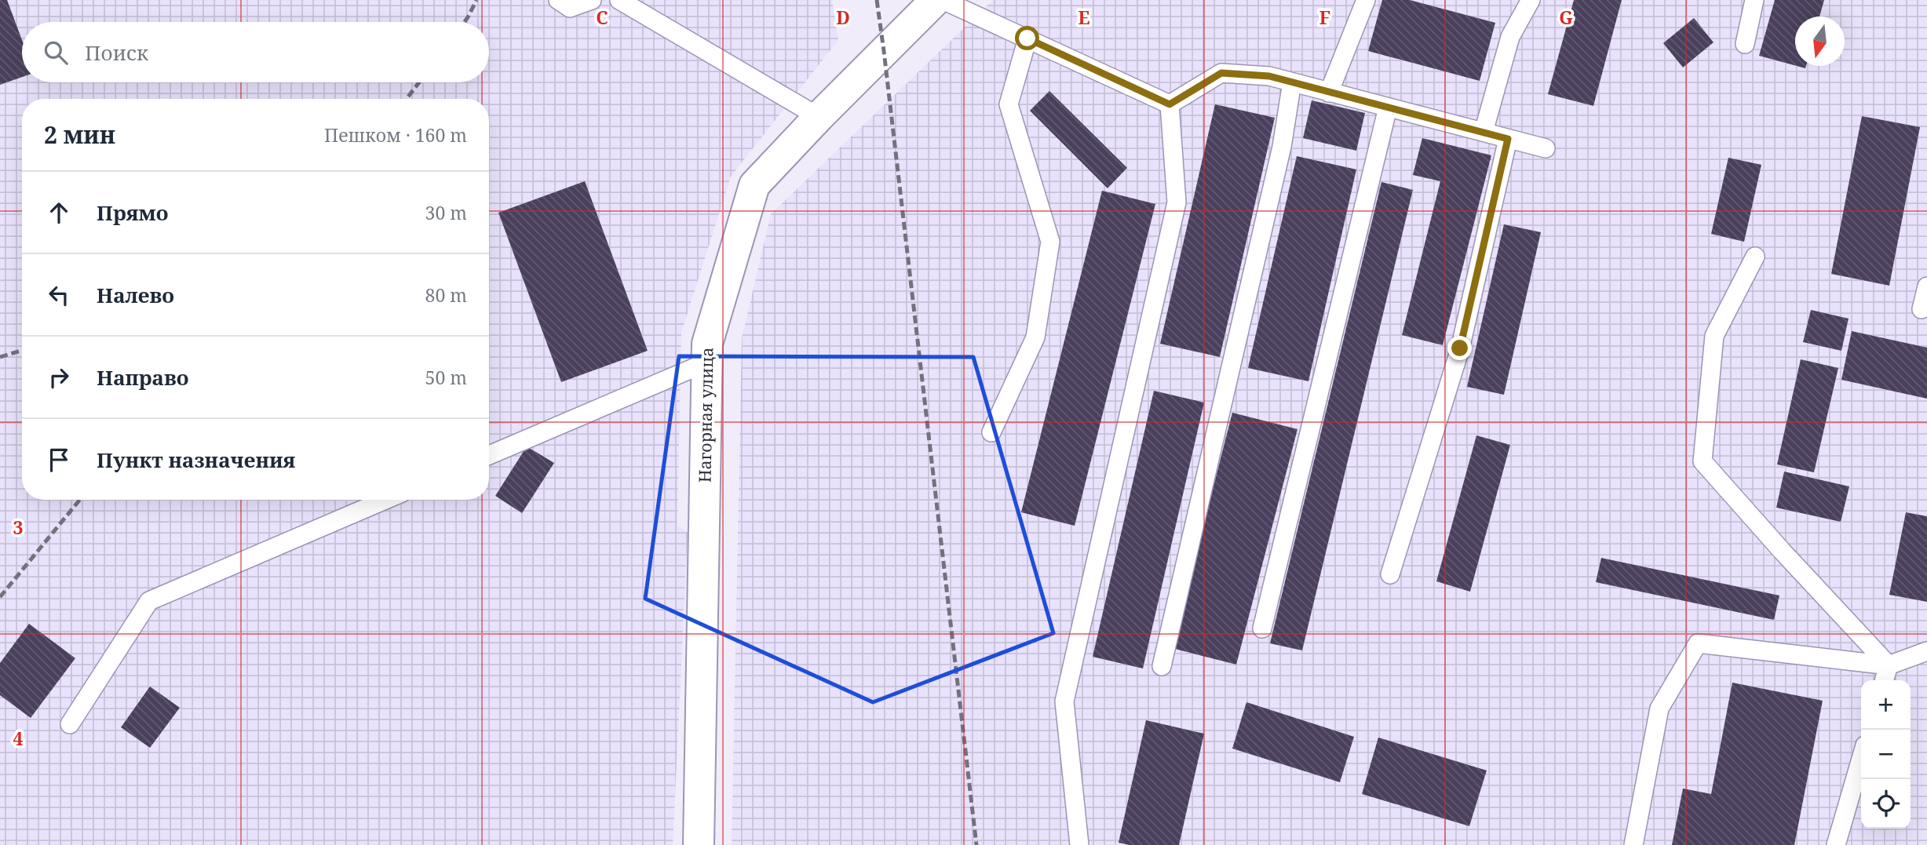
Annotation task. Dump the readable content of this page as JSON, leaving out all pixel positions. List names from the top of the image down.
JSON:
{
  "streets": {
    "street": ["Нагорная улица"]
  },
  "north": "bottom",
  "page": {
    "search": "Поиск",
    "heading": ["2 мин", "Пешком · 160 m"],
    "list": [
      ["Прямо", "30 m"],
      ["Налево", "80 m"],
      ["Направо", "50 m"],
      "Пункт назначения"
    ],
    "map_buttons": ["+", "−"]
  },
  "grid": {
    "columns": [
      "C",
      "D",
      "E",
      "F",
      "G"
    ],
    "rows": ["3", "4"]
  }
}
